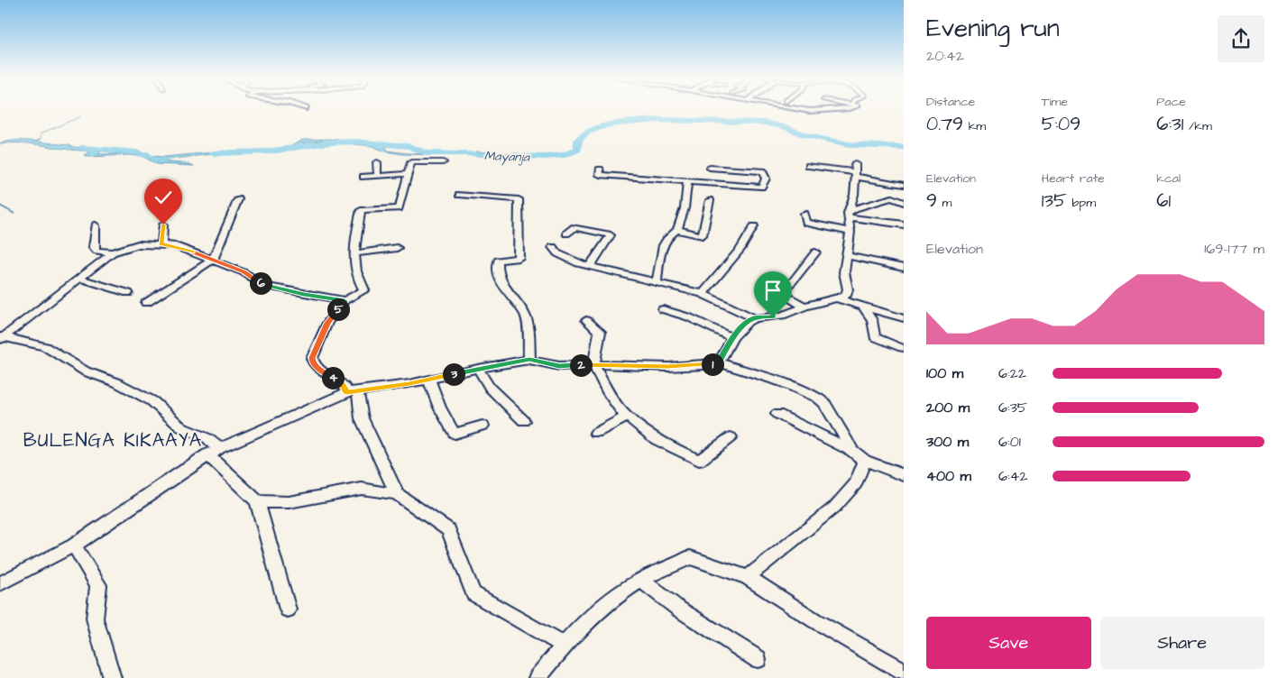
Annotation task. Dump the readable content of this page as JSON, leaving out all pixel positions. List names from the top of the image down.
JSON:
{
  "districts": ["BULENGA KIKAAYA"],
  "water": ["Mayanja"],
  "page": {
    "heading": ["Evening run", "20:42"],
    "stats": [
      ["Distance", "0.79 km"],
      ["Time", "5:09"],
      ["Pace", "6:31 /km"],
      ["Elevation", "9 m"],
      ["Heart rate", "135 bpm"],
      ["kcal", "61"]
    ],
    "chart": ["Elevation", "169–177 m"],
    "pins": [
      "6",
      "5",
      "1",
      "2",
      "3",
      "4"
    ],
    "list": [
      {
        "name": "100 m",
        "note": "6:22"
      },
      {
        "name": "200 m",
        "note": "6:35"
      },
      {
        "name": "300 m",
        "note": "6:01"
      },
      {
        "name": "400 m",
        "note": "6:42"
      }
    ],
    "buttons": ["Save", "Share"]
  }
}
